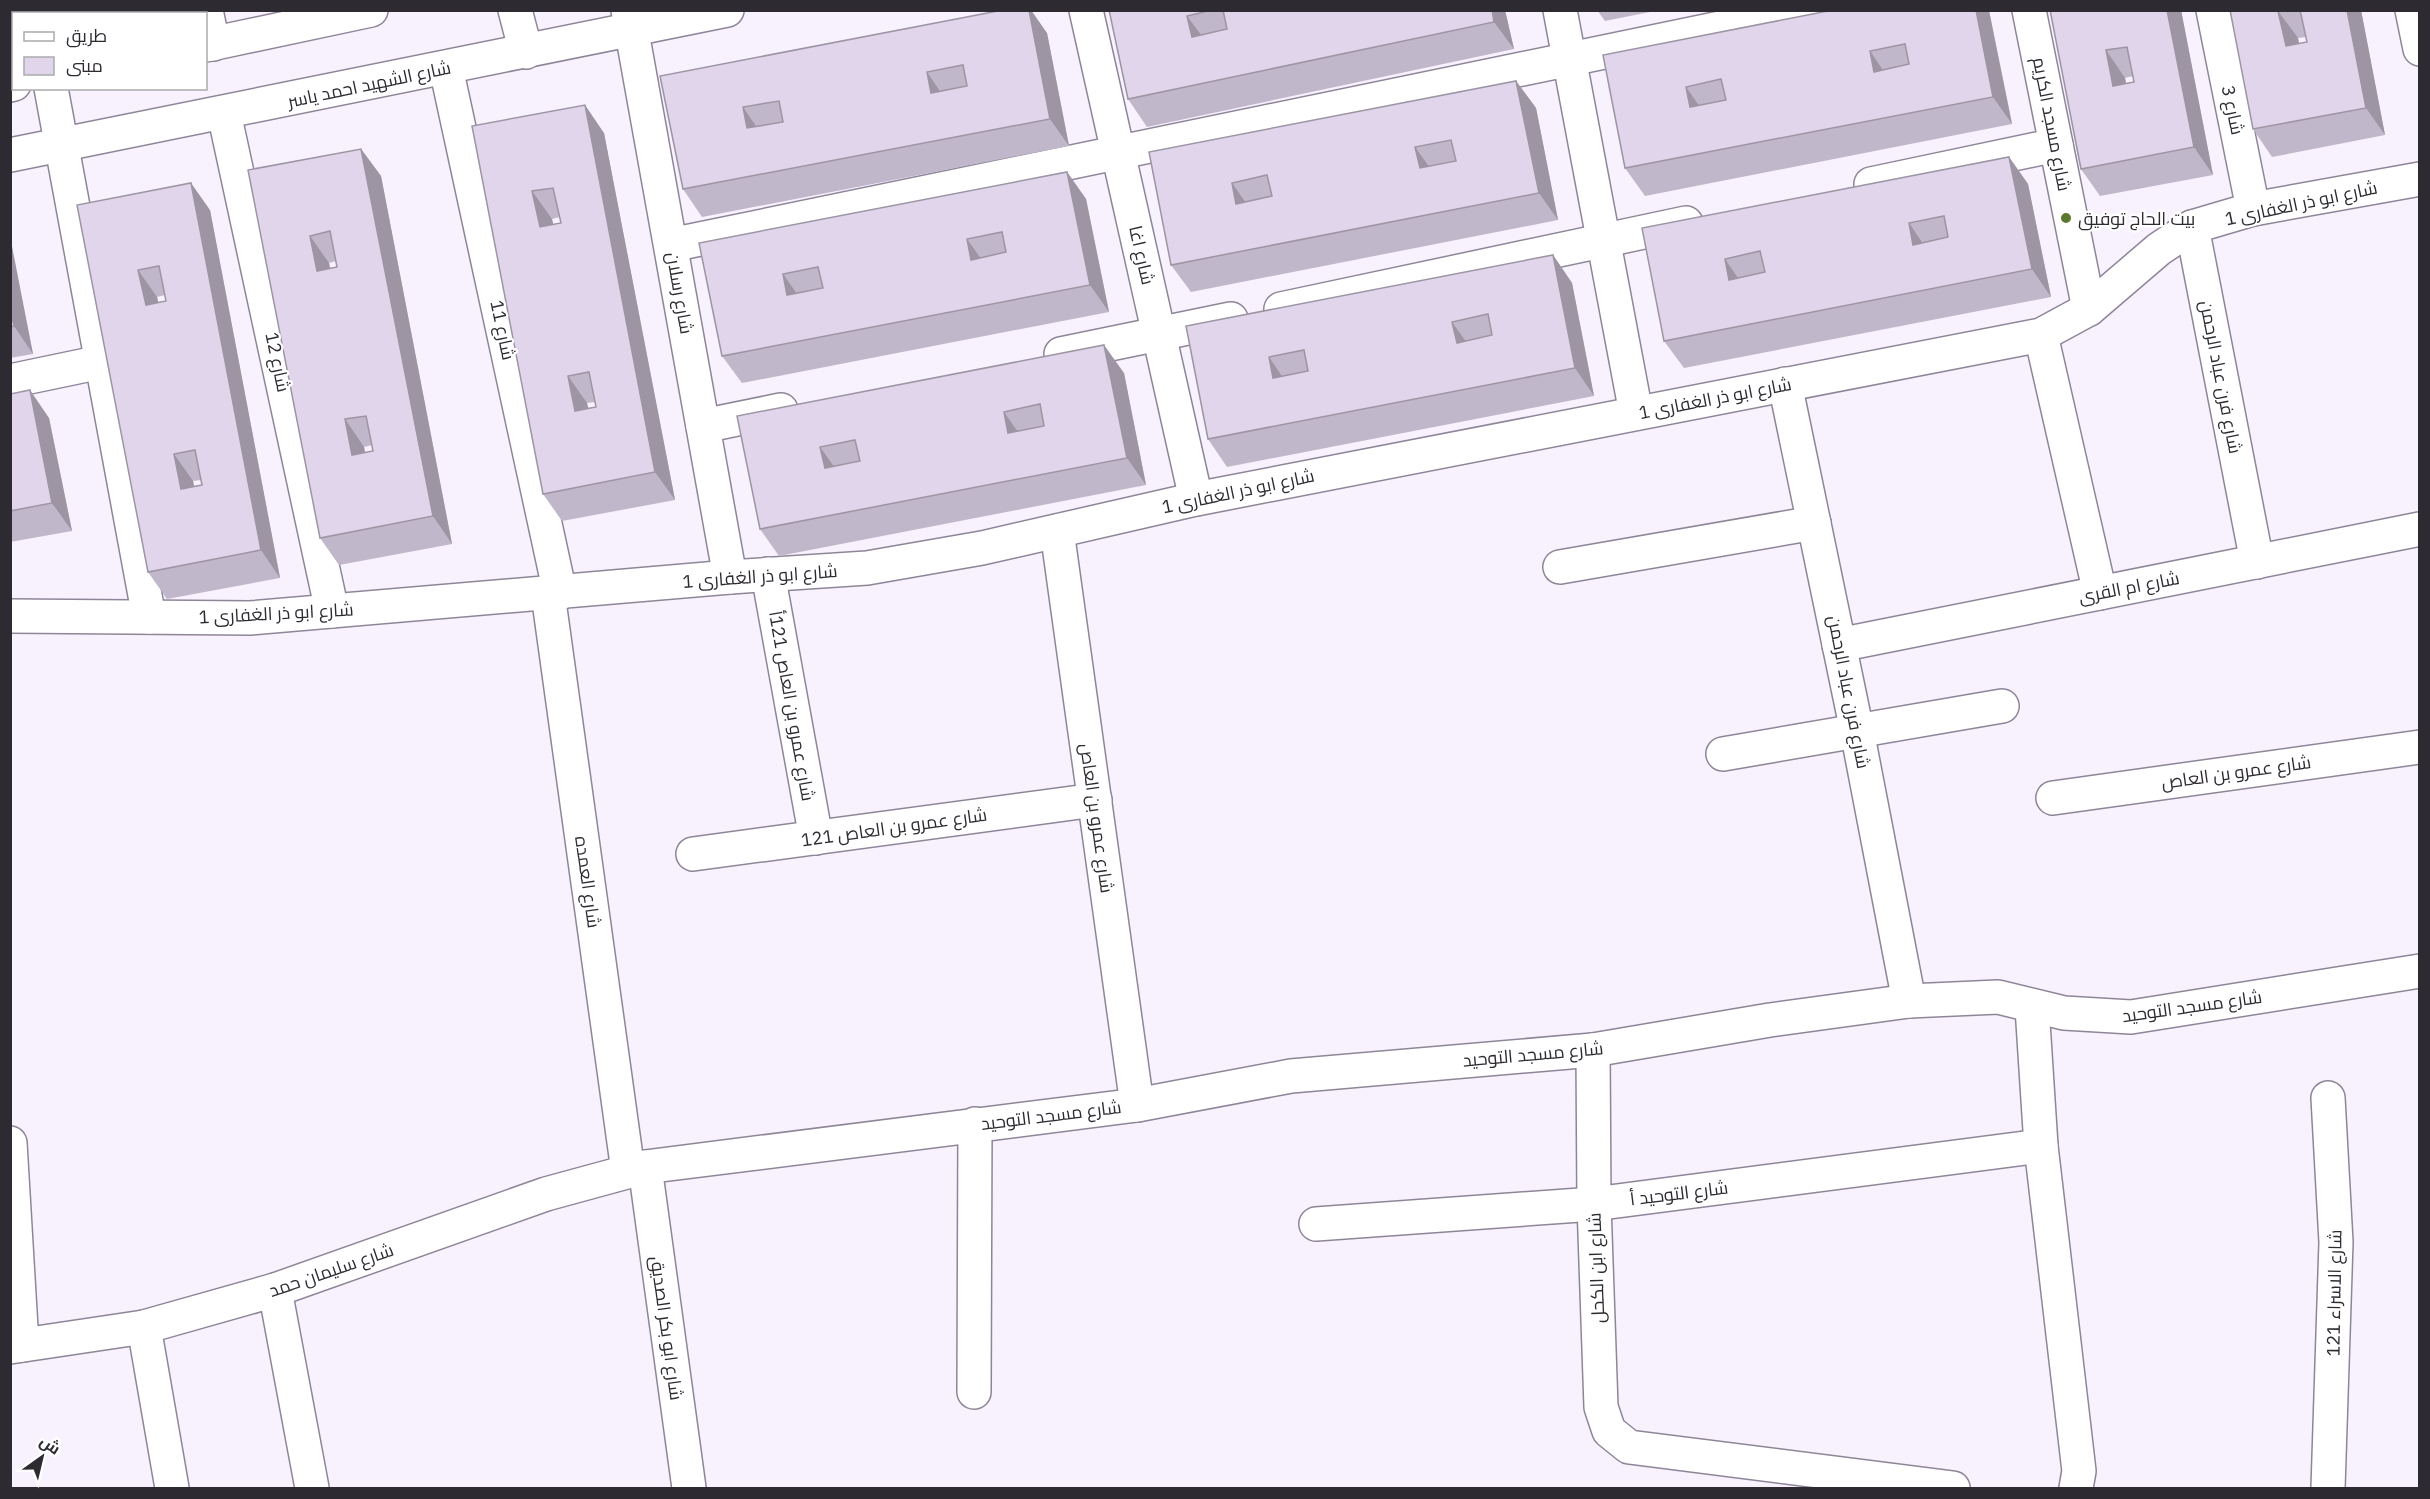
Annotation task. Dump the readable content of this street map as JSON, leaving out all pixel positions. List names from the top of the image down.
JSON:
{
  "streets": {
    "street": [
      "شارع الشهيد احمد ياسر",
      "شارع 3",
      "شارع مسجد الكريم",
      "شارع ابو ذر الغفارى 1",
      "شارع اغا",
      "شارع رسلان",
      "شارع 11",
      "شارع 12",
      "شارع فرن عباد الرحمن",
      "شارع ام القرى",
      "شارع عمرو بن العاص 121أ",
      "شارع عمرو بن العاص",
      "شارع عمرو بن العاص 121",
      "شارع العمده",
      "شارع مسجد التوحيد",
      "شارع التوحيد أ",
      "شارع ابن الكحل",
      "شارع سليمان حمد",
      "شارع الاسراء 121",
      "شارع ابو بكر الصديق"
    ]
  },
  "crossings": [
    ["شارع الشهيد احمد ياسر", "شارع رسلان"],
    ["شارع الشهيد احمد ياسر", "شارع 11"],
    ["شارع الشهيد احمد ياسر", "شارع 12"],
    ["شارع 3", "شارع ابو ذر الغفارى 1"],
    ["شارع مسجد الكريم", "شارع ابو ذر الغفارى 1"],
    ["شارع ابو ذر الغفارى 1", "شارع اغا"],
    ["شارع ابو ذر الغفارى 1", "شارع رسلان"],
    ["شارع ابو ذر الغفارى 1", "شارع 11"],
    ["شارع ابو ذر الغفارى 1", "شارع 12"],
    ["شارع ابو ذر الغفارى 1", "شارع فرن عباد الرحمن"],
    ["شارع ابو ذر الغفارى 1", "شارع عمرو بن العاص 121أ"],
    ["شارع ابو ذر الغفارى 1", "شارع عمرو بن العاص"],
    ["شارع ابو ذر الغفارى 1", "شارع العمده"],
    ["شارع 11", "شارع العمده"],
    ["شارع فرن عباد الرحمن", "شارع ام القرى"],
    ["شارع فرن عباد الرحمن", "شارع مسجد التوحيد"],
    ["شارع عمرو بن العاص 121أ", "شارع عمرو بن العاص 121"],
    ["شارع عمرو بن العاص", "شارع عمرو بن العاص 121"],
    ["شارع عمرو بن العاص", "شارع مسجد التوحيد"],
    ["شارع العمده", "شارع مسجد التوحيد"],
    ["شارع العمده", "شارع سليمان حمد"],
    ["شارع العمده", "شارع ابو بكر الصديق"],
    ["شارع مسجد التوحيد", "شارع ابن الكحل"],
    ["شارع مسجد التوحيد", "شارع سليمان حمد"],
    ["شارع مسجد التوحيد", "شارع ابو بكر الصديق"],
    ["شارع التوحيد أ", "شارع ابن الكحل"],
    ["شارع سليمان حمد", "شارع ابو بكر الصديق"]
  ],
  "places": ["بيت الحاج توفيق"],
  "legend": ["طريق", "مبنى"],
  "north": "top right"
}
